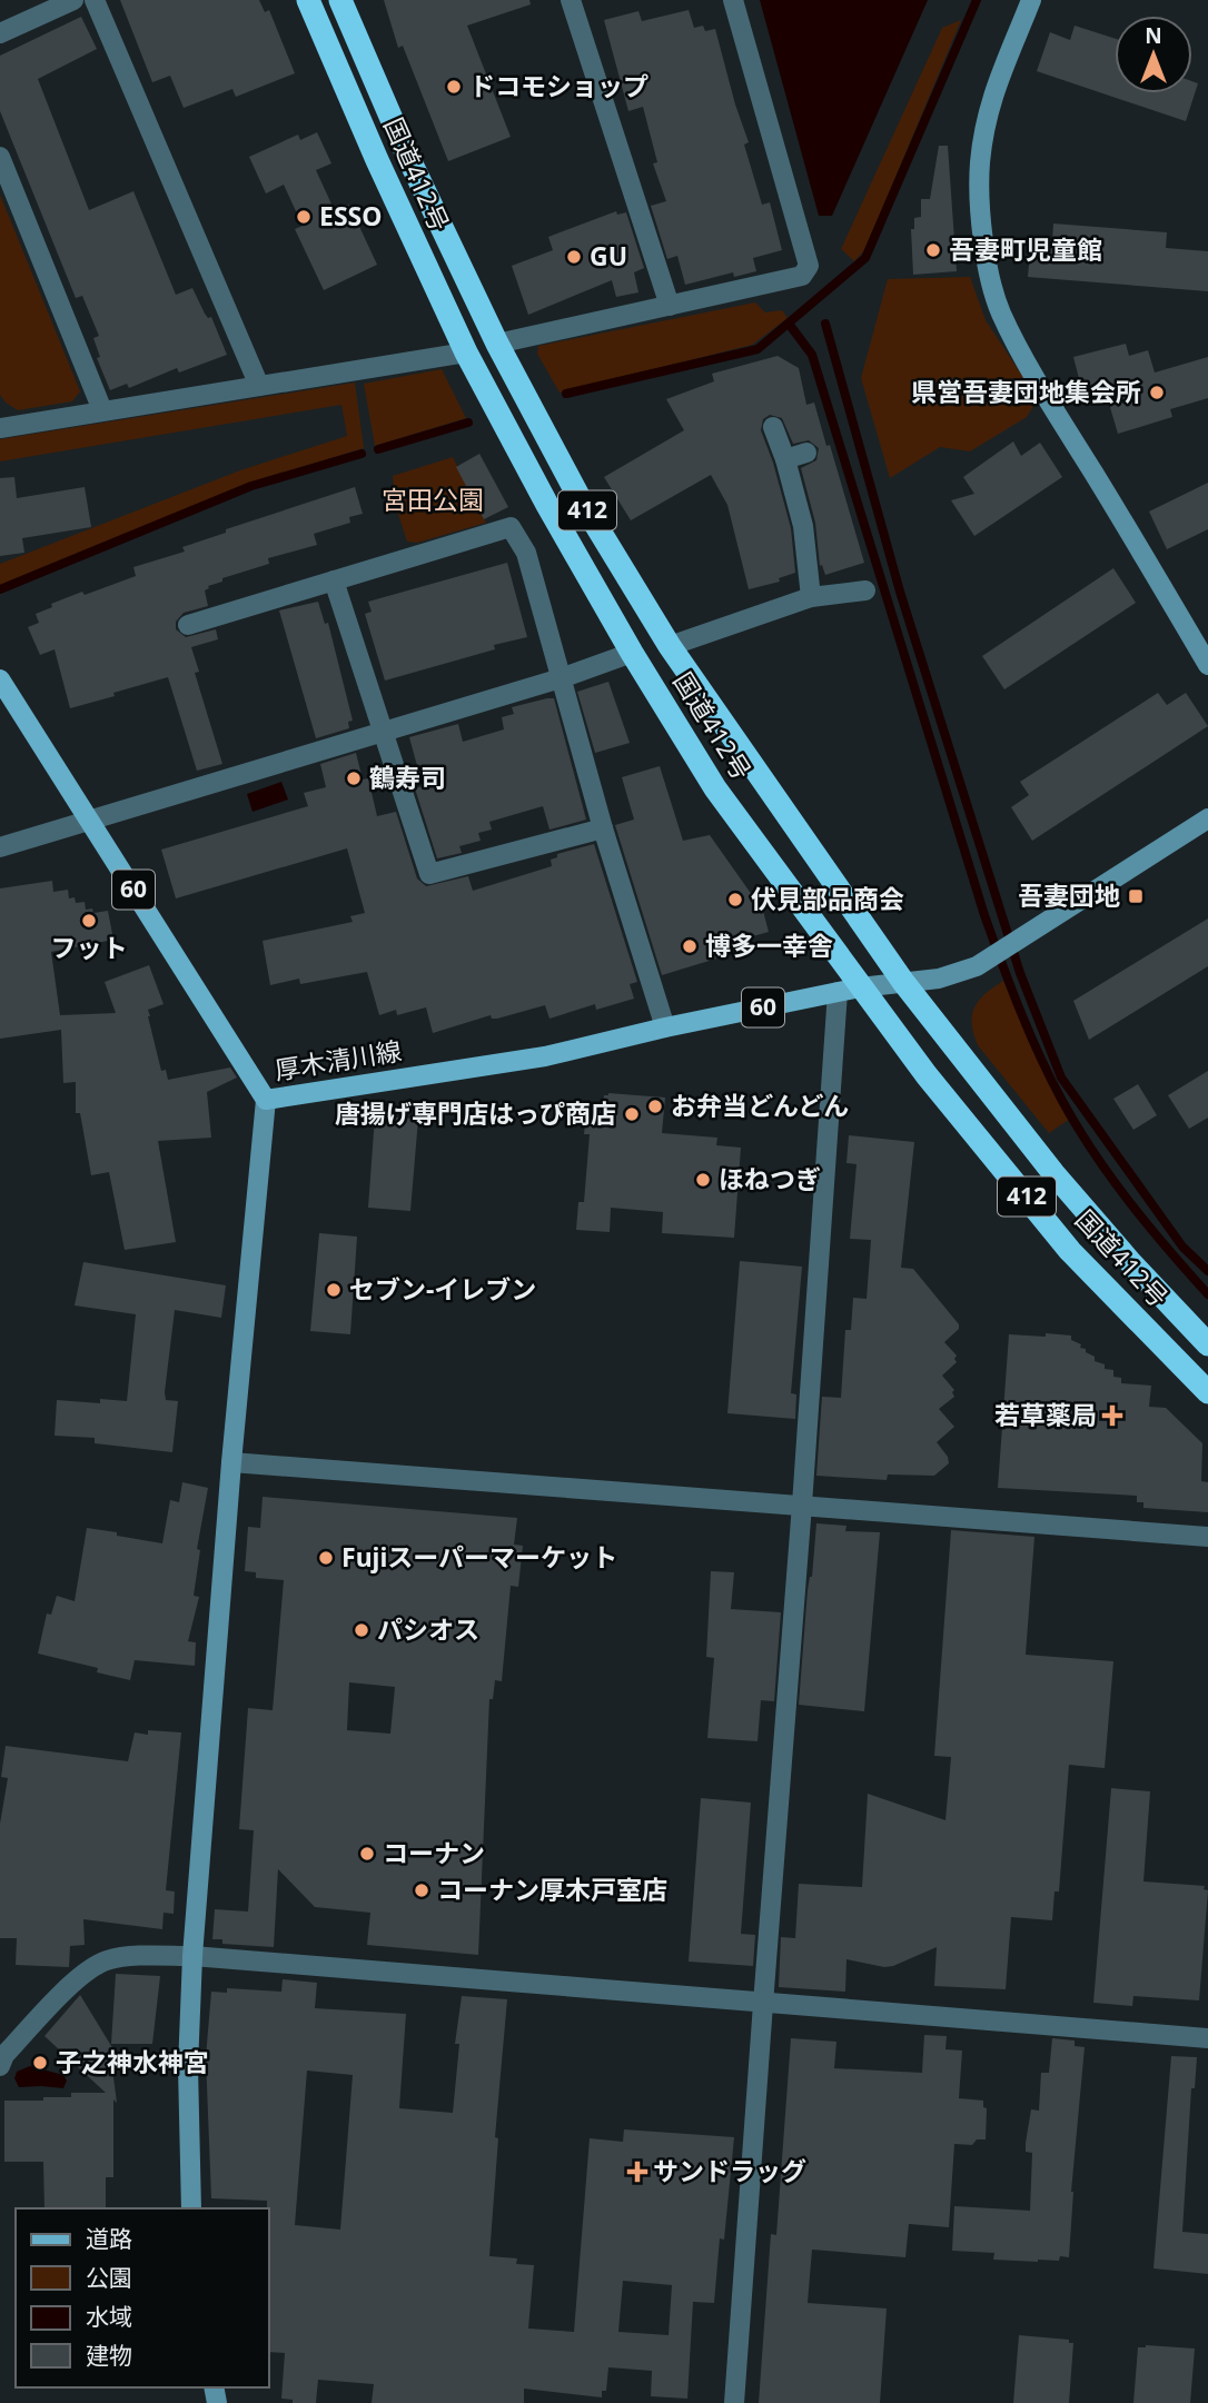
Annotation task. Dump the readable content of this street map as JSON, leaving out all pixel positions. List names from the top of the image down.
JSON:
{
  "streets": {
    "highway": ["国道412号", "412"],
    "main road": ["60", "厚木清川線"]
  },
  "crossings": [
    ["国道412号", "厚木清川線"]
  ],
  "parks": ["宮田公園"],
  "places": {
    "other": [
      "ドコモショップ",
      "ESSO",
      "吾妻町児童館",
      "GU",
      "県営吾妻団地集会所",
      "鶴寿司",
      "伏見部品商会",
      "フット",
      "博多一幸舎",
      "お弁当どんどん",
      "唐揚げ専門店はっぴ商店",
      "ほねつぎ",
      "セブン-イレブン",
      "Fujiスーパーマーケット",
      "パシオス",
      "コーナン",
      "コーナン厚木戸室店",
      "子之神水神宮"
    ],
    "transit": ["吾妻団地"],
    "health": ["若草薬局", "サンドラッグ"]
  },
  "legend": [
    "道路",
    "公園",
    "水域",
    "建物"
  ],
  "north": "top"
}
